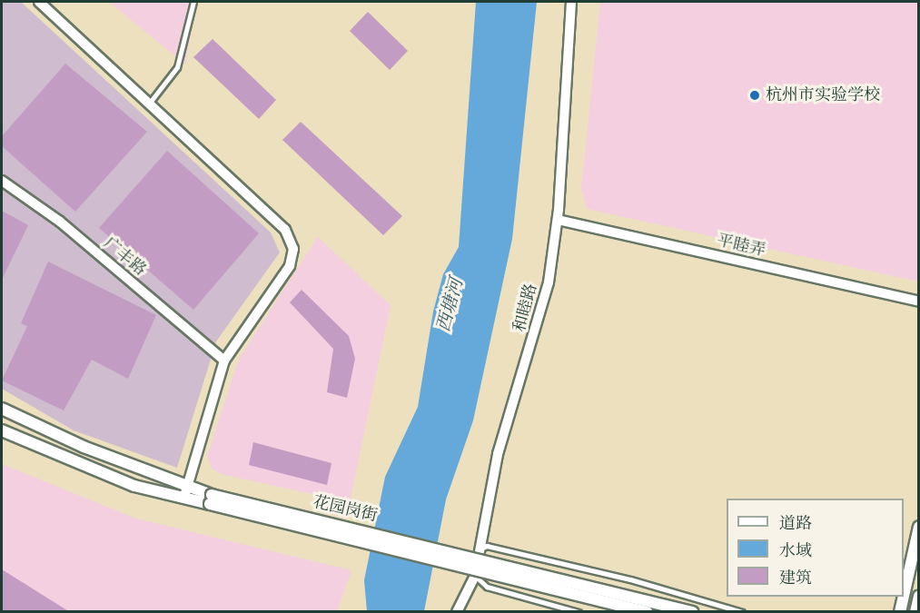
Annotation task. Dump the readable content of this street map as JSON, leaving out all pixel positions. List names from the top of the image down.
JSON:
{
  "streets": {
    "street": [
      "平睦弄",
      "广丰路",
      "和睦路",
      "花园岗街"
    ]
  },
  "crossings": [
    ["平睦弄", "和睦路"]
  ],
  "water": ["西塘河"],
  "places": ["杭州市实验学校"],
  "legend": ["道路", "水域", "建筑"]
}
